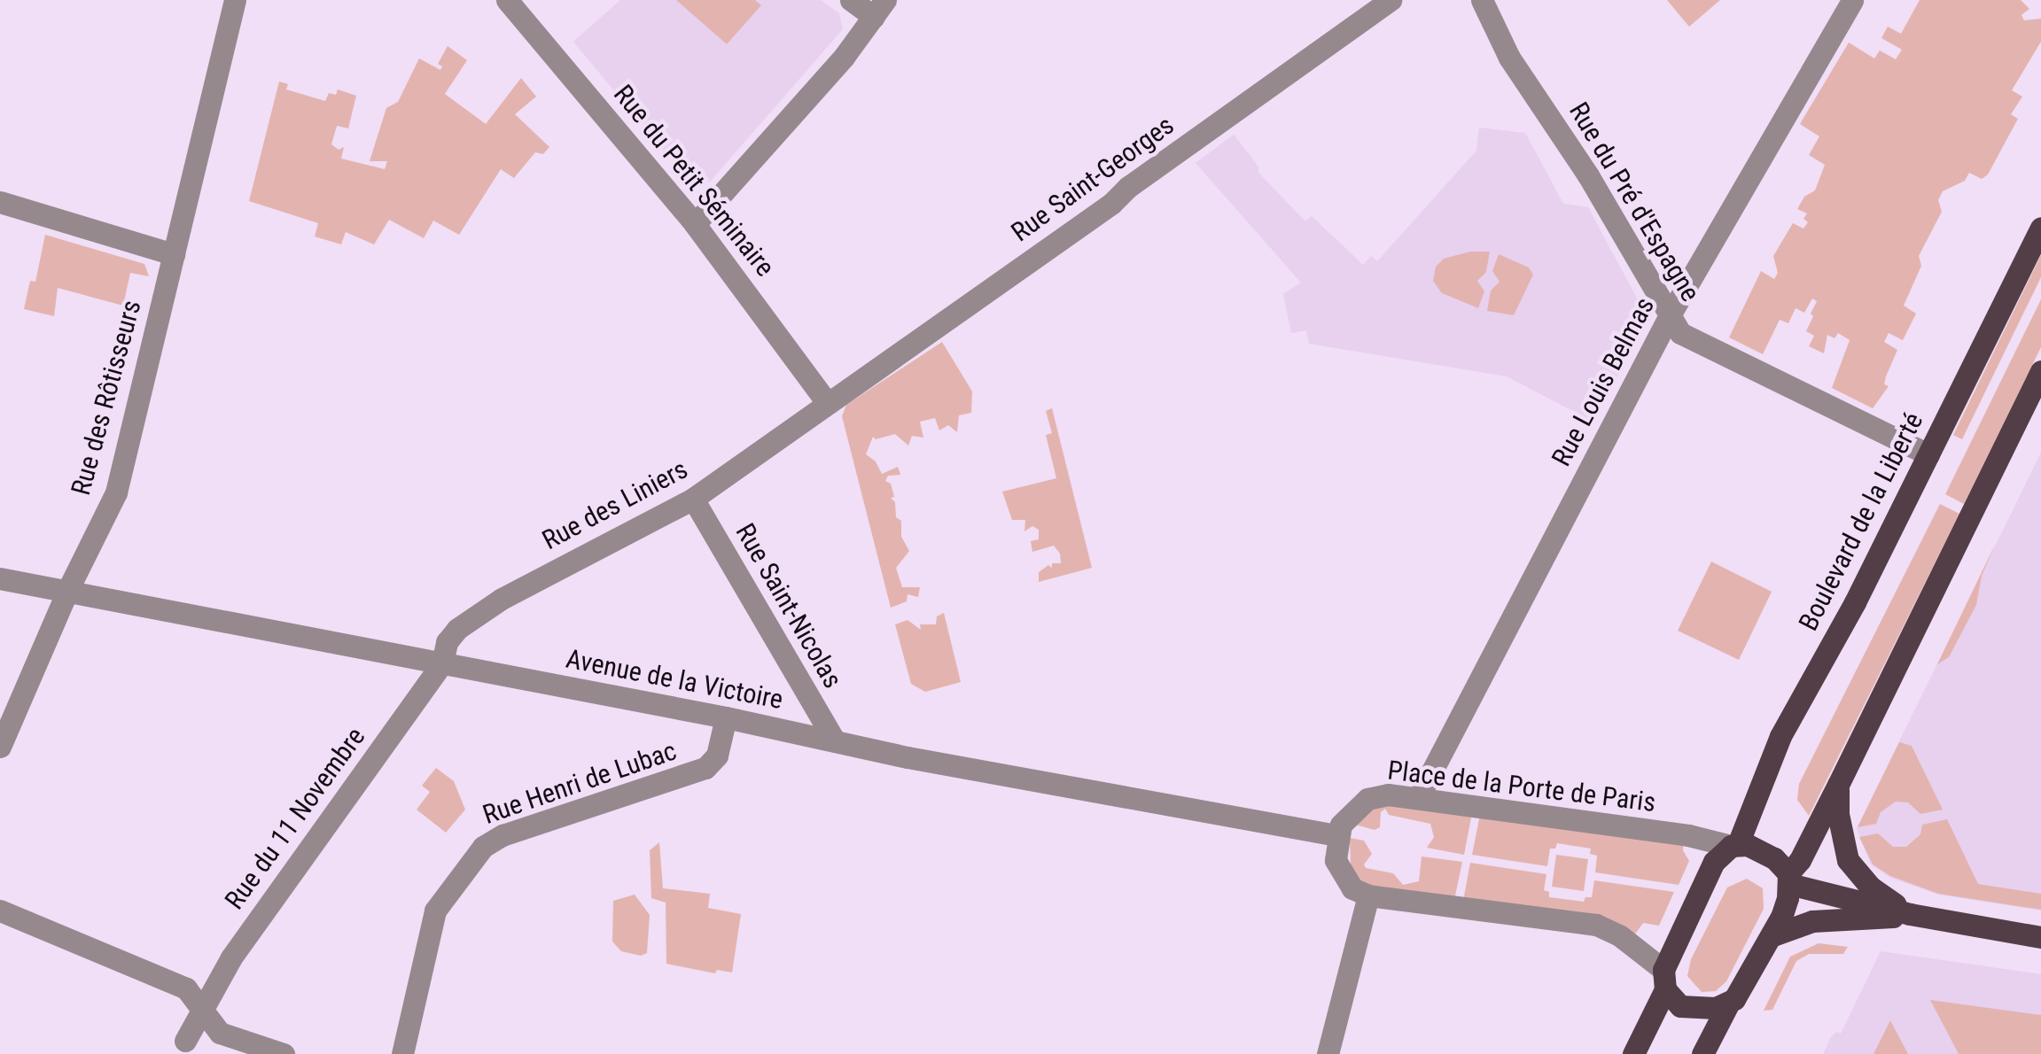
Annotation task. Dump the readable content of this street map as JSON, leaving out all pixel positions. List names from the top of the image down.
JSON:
{
  "streets": {
    "main road": ["Boulevard de la Liberté"],
    "street": [
      "Rue Saint-Georges",
      "Rue du Petit Séminaire",
      "Rue du Pré d'Espagne",
      "Rue Louis Belmas",
      "Rue des Rôtisseurs",
      "Rue des Liniers",
      "Rue Saint-Nicolas",
      "Avenue de la Victoire",
      "Rue Henri de Lubac",
      "Place de la Porte de Paris",
      "Rue du 11 Novembre"
    ]
  },
  "crossings": [
    ["Rue Saint-Georges", "Rue du Petit Séminaire"],
    ["Rue Saint-Georges", "Rue des Liniers"],
    ["Rue du Petit Séminaire", "Rue des Liniers"],
    ["Rue du Pré d'Espagne", "Rue Louis Belmas"],
    ["Rue du Pré d'Espagne", "Boulevard de la Liberté"],
    ["Rue Louis Belmas", "Place de la Porte de Paris"],
    ["Rue des Rôtisseurs", "Avenue de la Victoire"],
    ["Rue des Liniers", "Rue Saint-Nicolas"],
    ["Rue des Liniers", "Avenue de la Victoire"],
    ["Rue des Liniers", "Rue du 11 Novembre"],
    ["Boulevard de la Liberté", "Place de la Porte de Paris"],
    ["Rue Saint-Nicolas", "Avenue de la Victoire"],
    ["Avenue de la Victoire", "Rue Henri de Lubac"],
    ["Avenue de la Victoire", "Place de la Porte de Paris"],
    ["Avenue de la Victoire", "Rue du 11 Novembre"]
  ]
}
